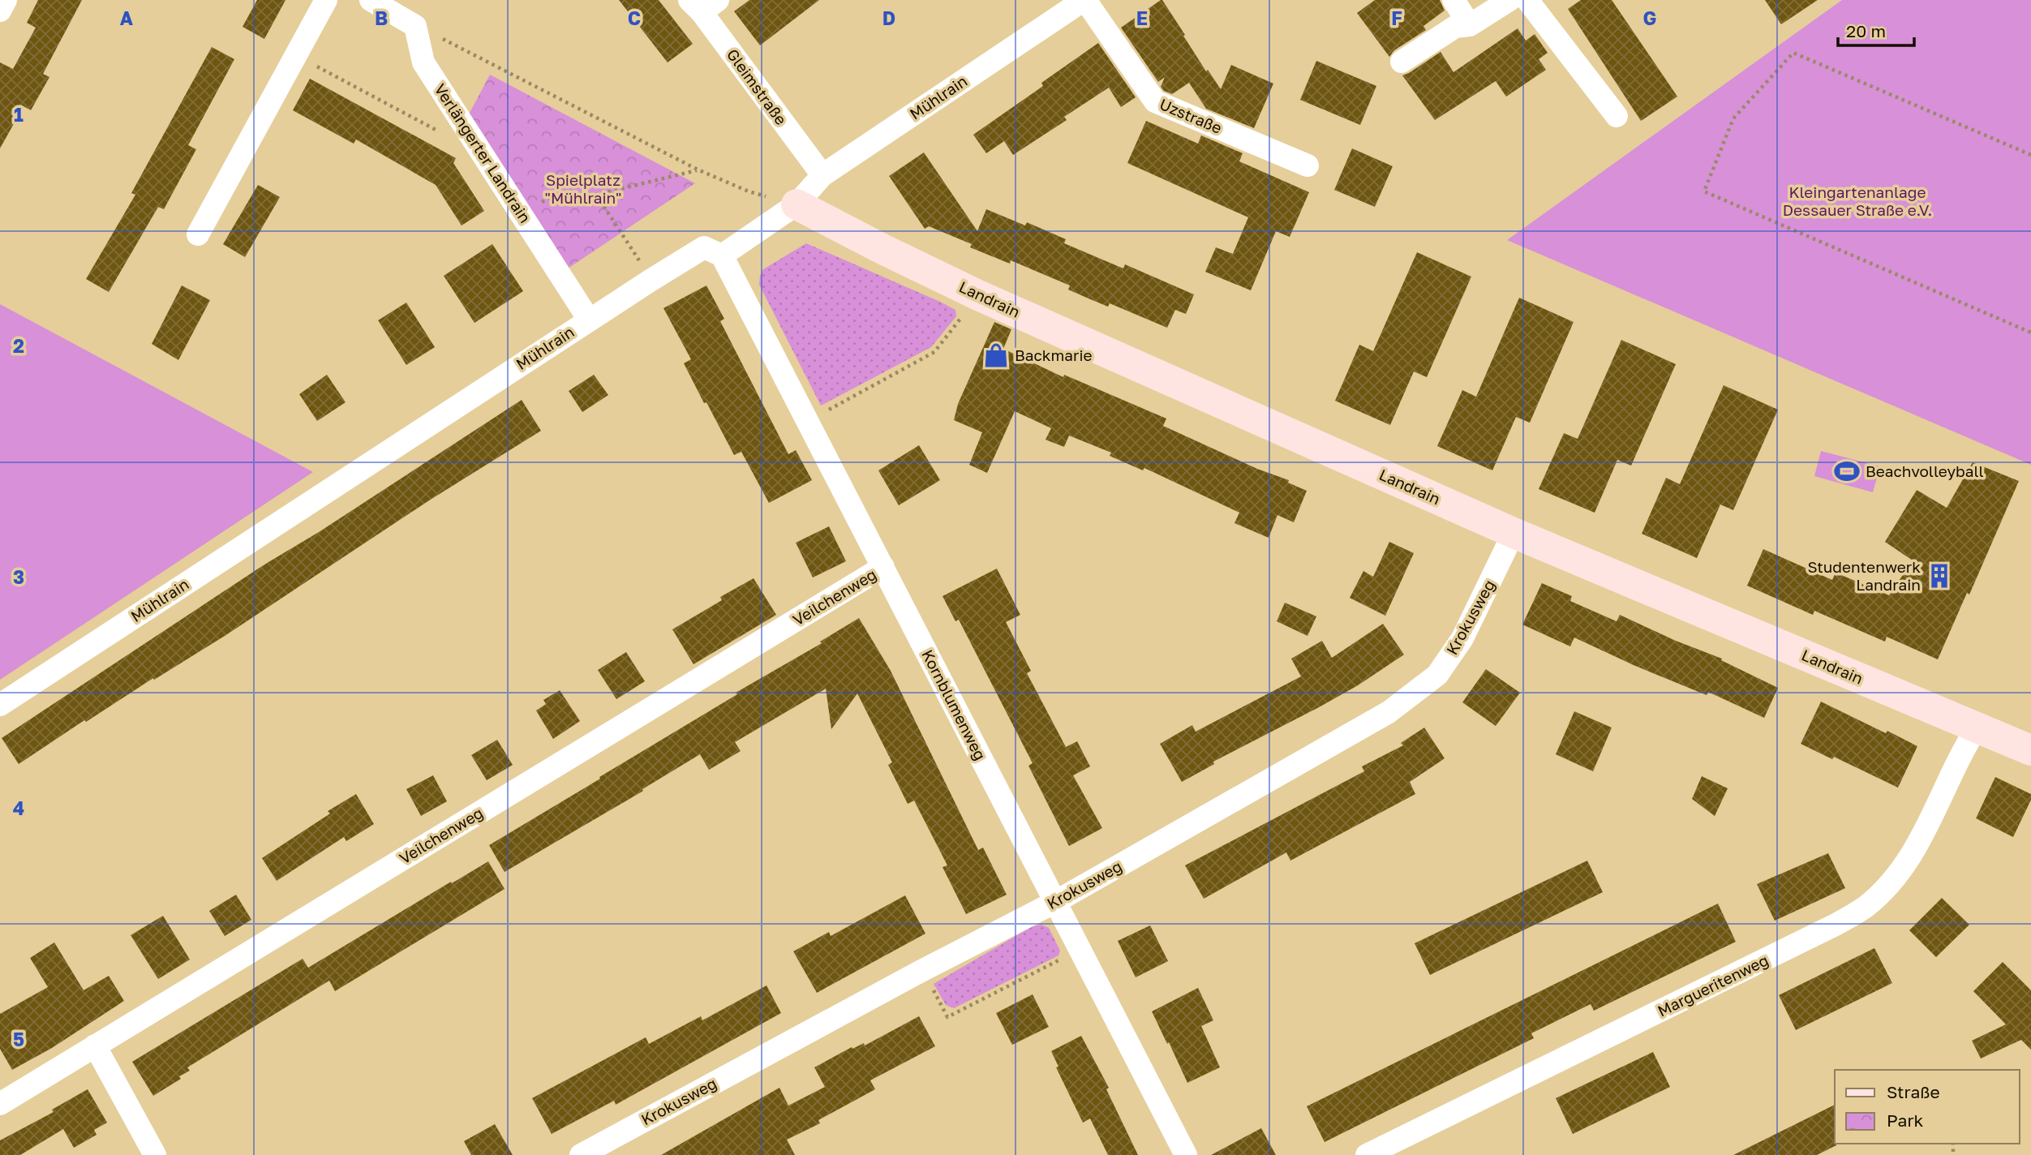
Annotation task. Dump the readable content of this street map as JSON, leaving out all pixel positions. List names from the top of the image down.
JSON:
{
  "streets": {
    "street": [
      "Gleimstraße",
      "Mühlrain",
      "Uzstraße",
      "Verlängerter Landrain",
      "Landrain",
      "Veilchenweg",
      "Krokusweg",
      "Kornblumenweg",
      "Margueritenweg"
    ]
  },
  "crossings": [
    ["Gleimstraße", "Mühlrain"],
    ["Mühlrain", "Uzstraße"],
    ["Mühlrain", "Verlängerter Landrain"],
    ["Mühlrain", "Landrain"],
    ["Mühlrain", "Kornblumenweg"],
    ["Landrain", "Krokusweg"],
    ["Landrain", "Margueritenweg"],
    ["Veilchenweg", "Kornblumenweg"],
    ["Krokusweg", "Kornblumenweg"]
  ],
  "parks": ["Spielplatz \"Mühlrain\"", "Kleingartenanlage Dessauer Straße e.V."],
  "places": {
    "shop": ["Backmarie"],
    "sports": ["Beachvolleyball"],
    "building": ["Studentenwerk Landrain"]
  },
  "legend": ["Straße", "Park"],
  "scale_bar": "20 m",
  "grid": {
    "columns": [
      "A",
      "B",
      "C",
      "D",
      "E",
      "F",
      "G"
    ],
    "rows": [
      "1",
      "2",
      "3",
      "4",
      "5"
    ]
  }
}
